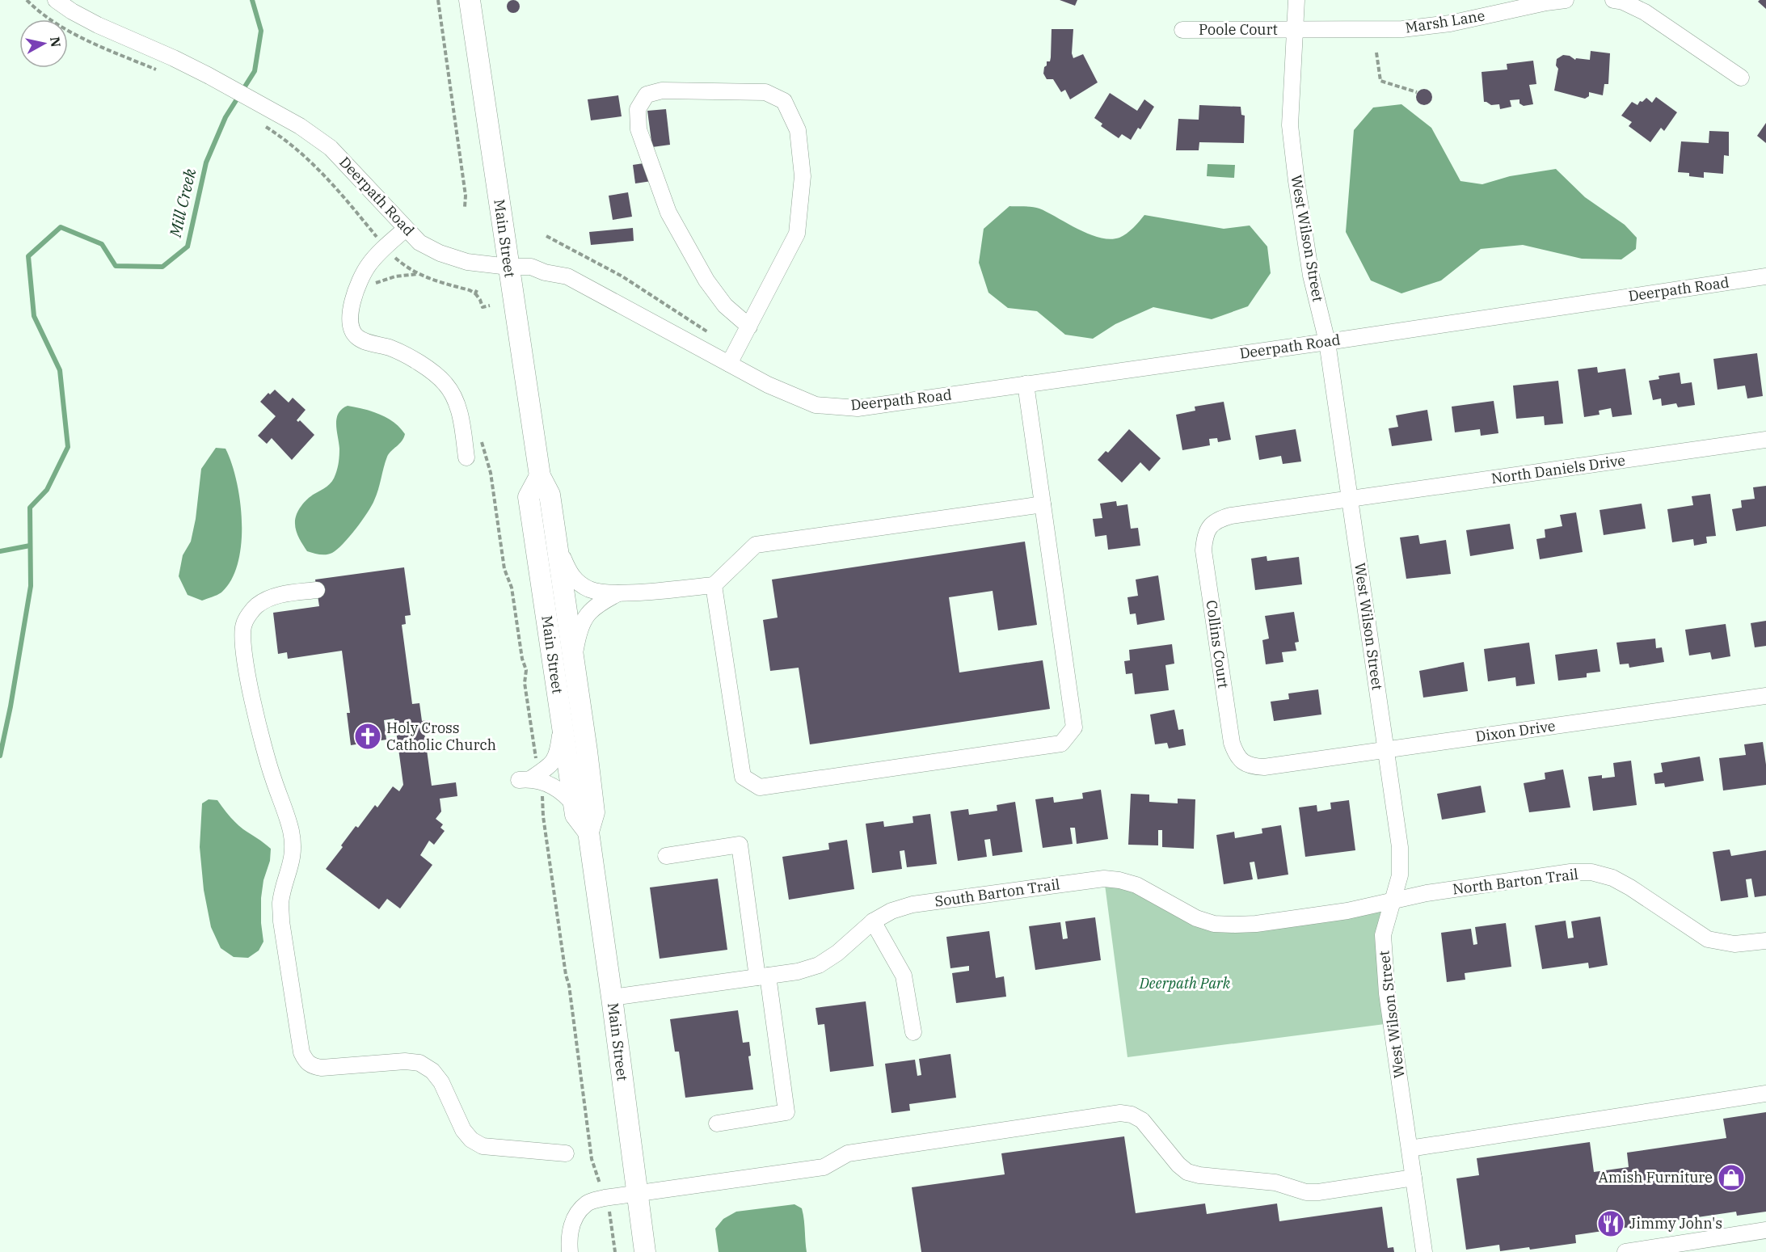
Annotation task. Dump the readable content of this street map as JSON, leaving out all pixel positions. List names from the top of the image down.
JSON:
{
  "streets": {
    "main road": ["Main Street"],
    "street": [
      "Marsh Lane",
      "Poole Court",
      "Deerpath Road",
      "West Wilson Street",
      "North Daniels Drive",
      "Collins Court",
      "Dixon Drive",
      "North Barton Trail",
      "South Barton Trail"
    ]
  },
  "crossings": [
    ["Marsh Lane", "Poole Court"],
    ["Marsh Lane", "West Wilson Street"],
    ["Poole Court", "West Wilson Street"],
    ["Deerpath Road", "Main Street"],
    ["Deerpath Road", "West Wilson Street"],
    ["Main Street", "South Barton Trail"],
    ["West Wilson Street", "North Daniels Drive"],
    ["West Wilson Street", "Dixon Drive"],
    ["West Wilson Street", "North Barton Trail"],
    ["West Wilson Street", "South Barton Trail"],
    ["North Daniels Drive", "Collins Court"],
    ["Collins Court", "Dixon Drive"],
    ["North Barton Trail", "South Barton Trail"]
  ],
  "water": ["Mill Creek"],
  "parks": ["Deerpath Park"],
  "places": {
    "church": ["Holy Cross Catholic Church"],
    "shop": ["Amish Furniture"],
    "restaurant": ["Jimmy John's"]
  },
  "north": "right"
}
